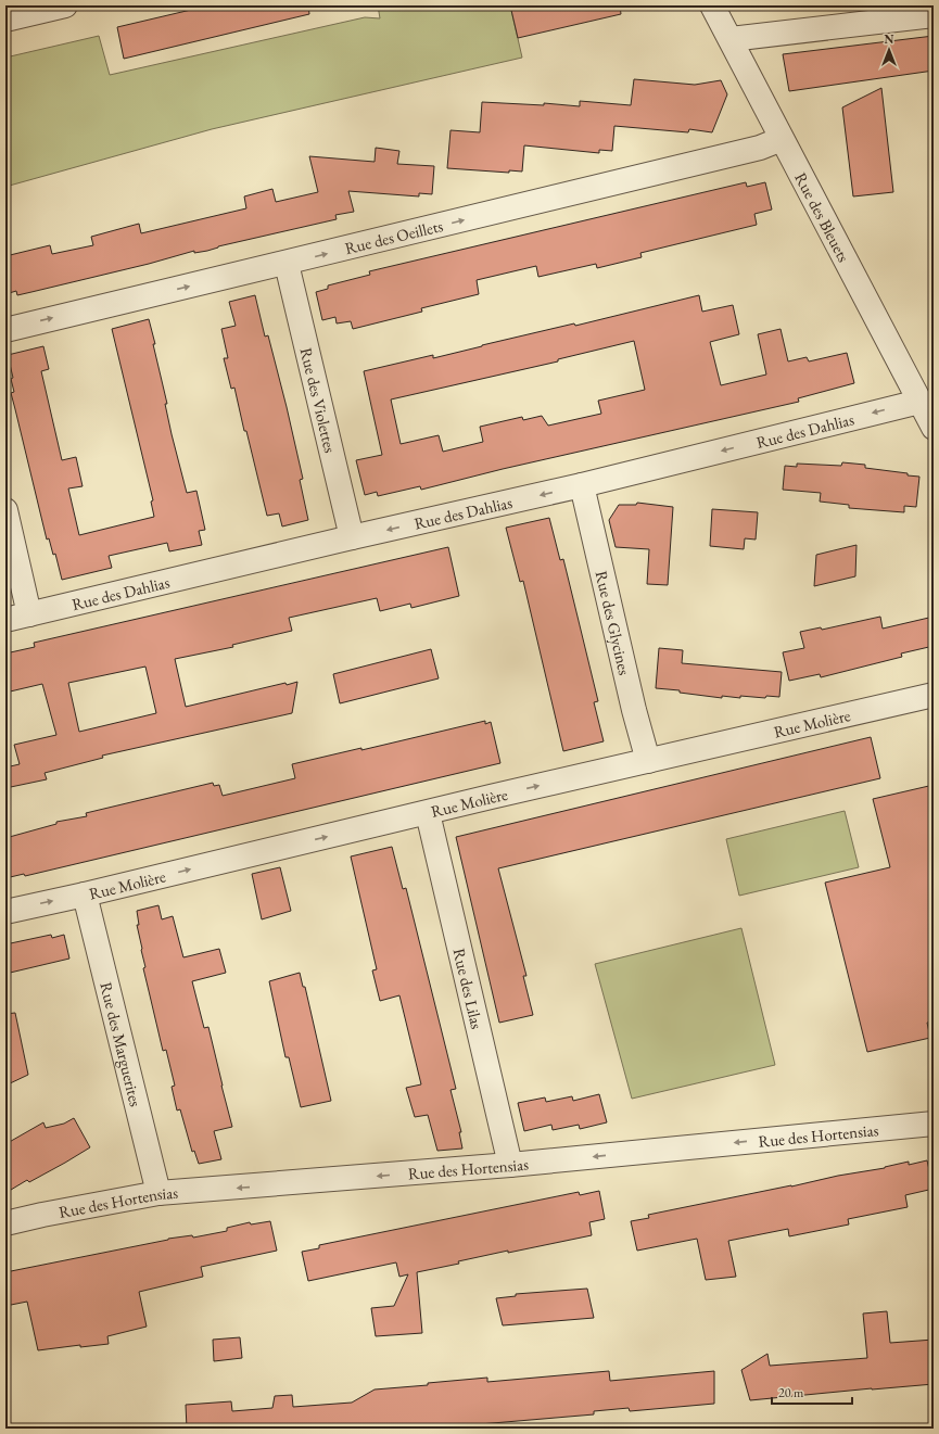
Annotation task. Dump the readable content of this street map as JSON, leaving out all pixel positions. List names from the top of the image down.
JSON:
{
  "streets": {
    "street": [
      "Rue des Bleuets",
      "Rue des Oeillets",
      "Rue des Violettes",
      "Rue des Dahlias",
      "Rue des Glycines",
      "Rue Molière",
      "Rue des Lilas",
      "Rue des Marguerites",
      "Rue des Hortensias"
    ]
  },
  "crossings": [
    ["Rue des Bleuets", "Rue des Oeillets"],
    ["Rue des Bleuets", "Rue des Dahlias"],
    ["Rue des Oeillets", "Rue des Violettes"],
    ["Rue des Violettes", "Rue des Dahlias"],
    ["Rue des Dahlias", "Rue des Glycines"],
    ["Rue des Glycines", "Rue Molière"],
    ["Rue Molière", "Rue des Lilas"],
    ["Rue Molière", "Rue des Marguerites"],
    ["Rue des Lilas", "Rue des Hortensias"],
    ["Rue des Marguerites", "Rue des Hortensias"]
  ],
  "one_way": [
    "Rue des Oeillets",
    "Rue des Dahlias",
    "Rue Molière",
    "Rue des Hortensias"
  ],
  "scale_bar": "20 m",
  "north": "top"
}
